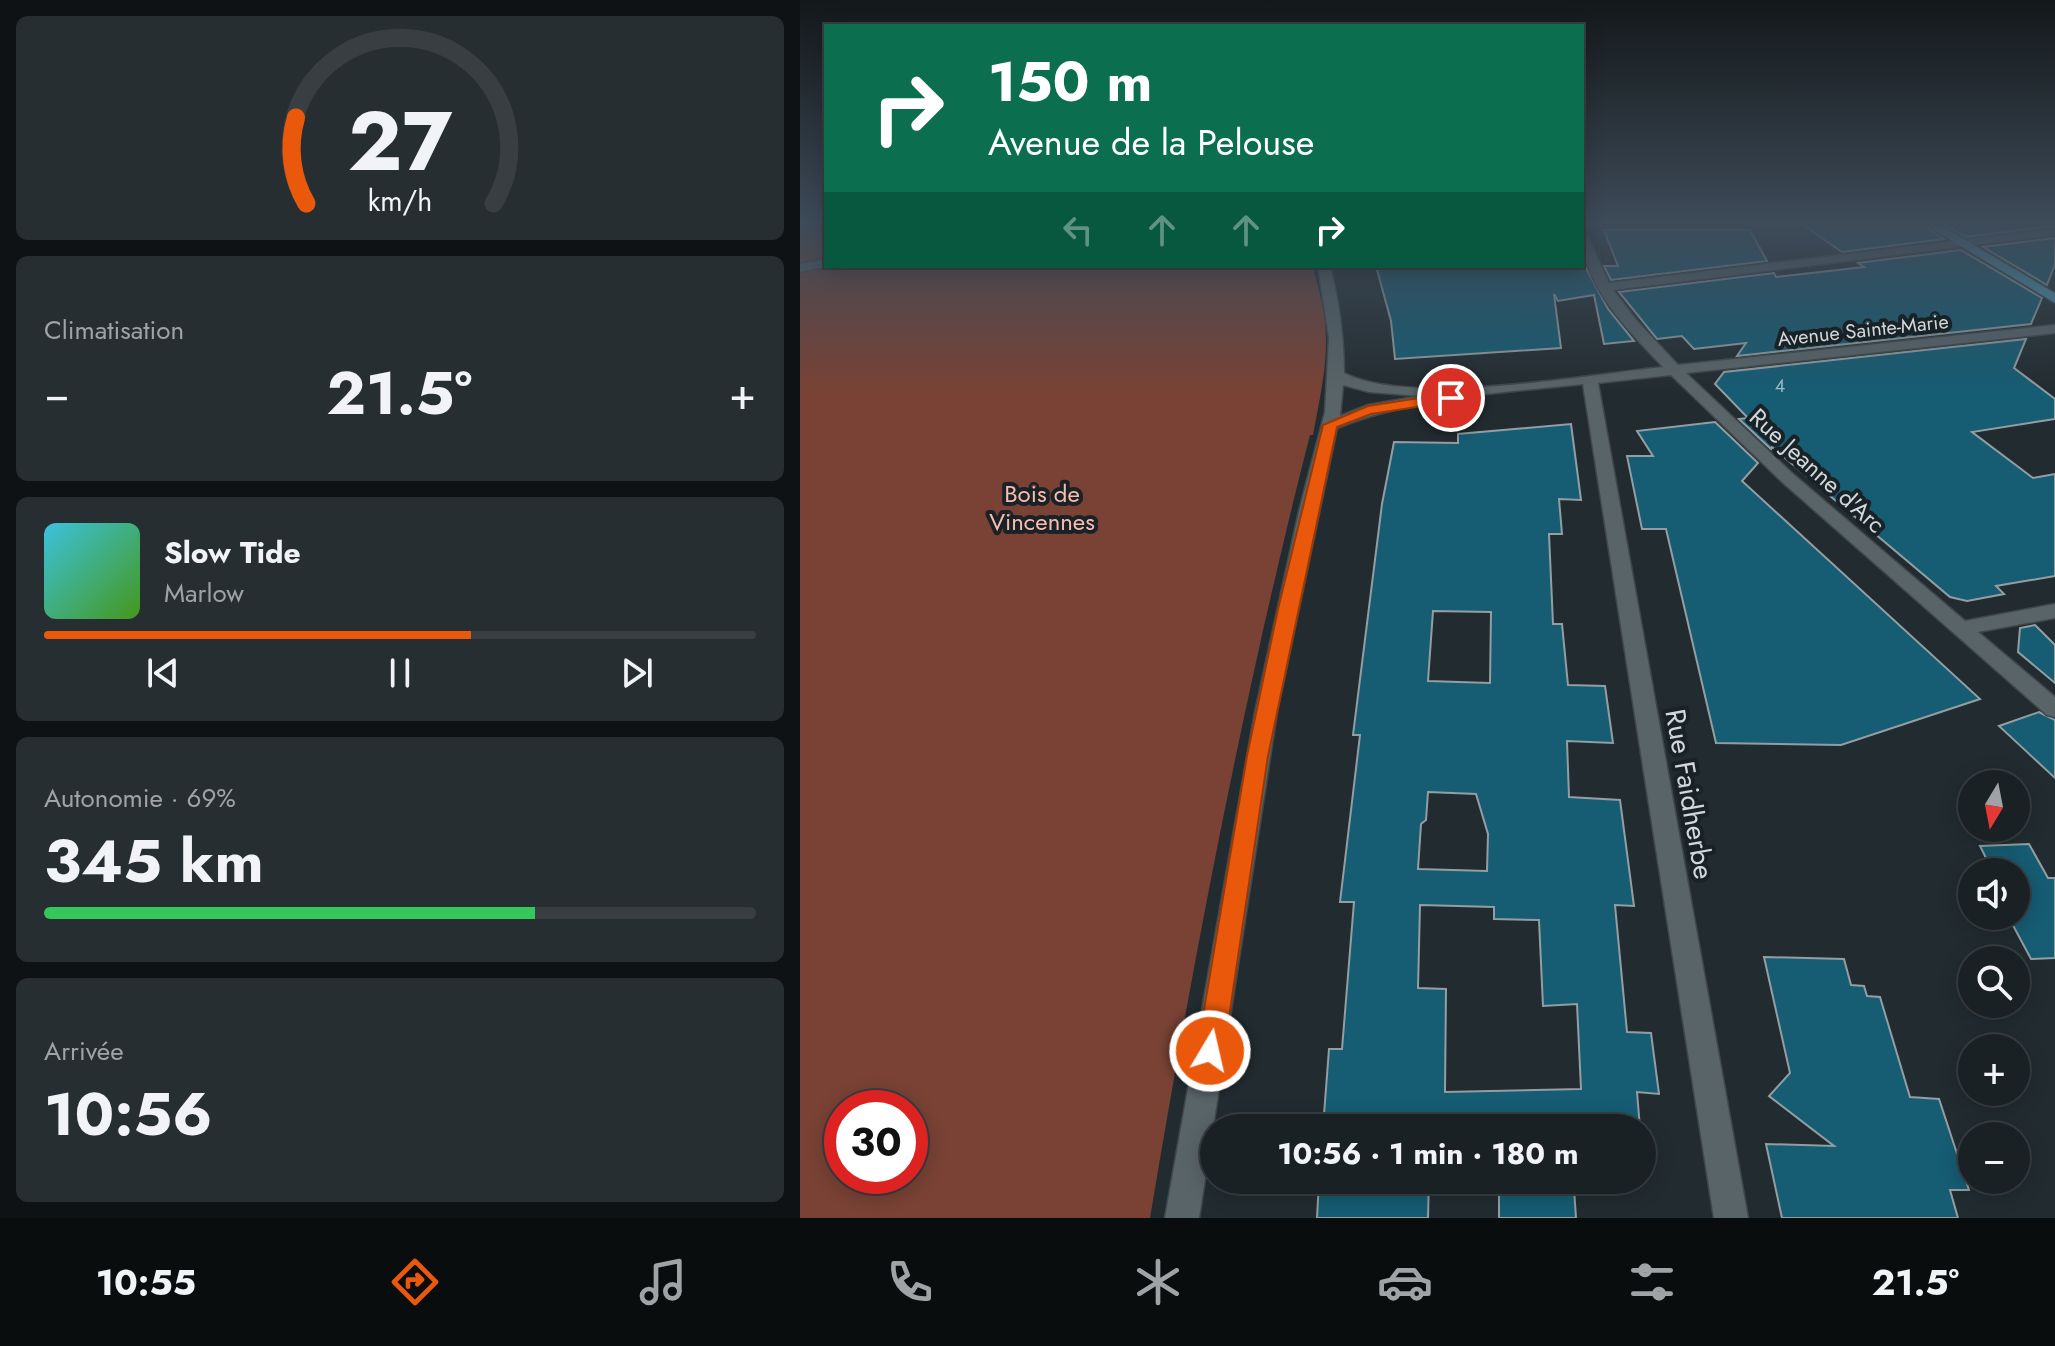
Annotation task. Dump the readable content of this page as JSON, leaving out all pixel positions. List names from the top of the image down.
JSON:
{
  "streets": {
    "street": ["Avenue Sainte-Marie", "Rue Jeanne d'Arc", "Rue Faidherbe"]
  },
  "crossings": [
    ["Avenue Sainte-Marie", "Rue Jeanne d'Arc"],
    ["Avenue Sainte-Marie", "Rue Faidherbe"]
  ],
  "parks": ["Bois de Vincennes"],
  "house_numbers": ["4"],
  "north": "bottom",
  "page": {
    "turn": ["150 m", "Avenue de la Pelouse"],
    "tile": [
      "Climatisation",
      ["Autonomie · 69%", "345 km"],
      ["Arrivée", "10:56"]
    ],
    "heat": ["−", "21.5°", "+"],
    "song": ["Slow Tide", "Marlow"],
    "map_buttons": ["+", "−"],
    "limit": "30",
    "trip": "10:56 · 1 min · 180 m",
    "tabs": ["10:55", "21.5°"],
    "gauge": ["27", "km/h"]
  }
}
